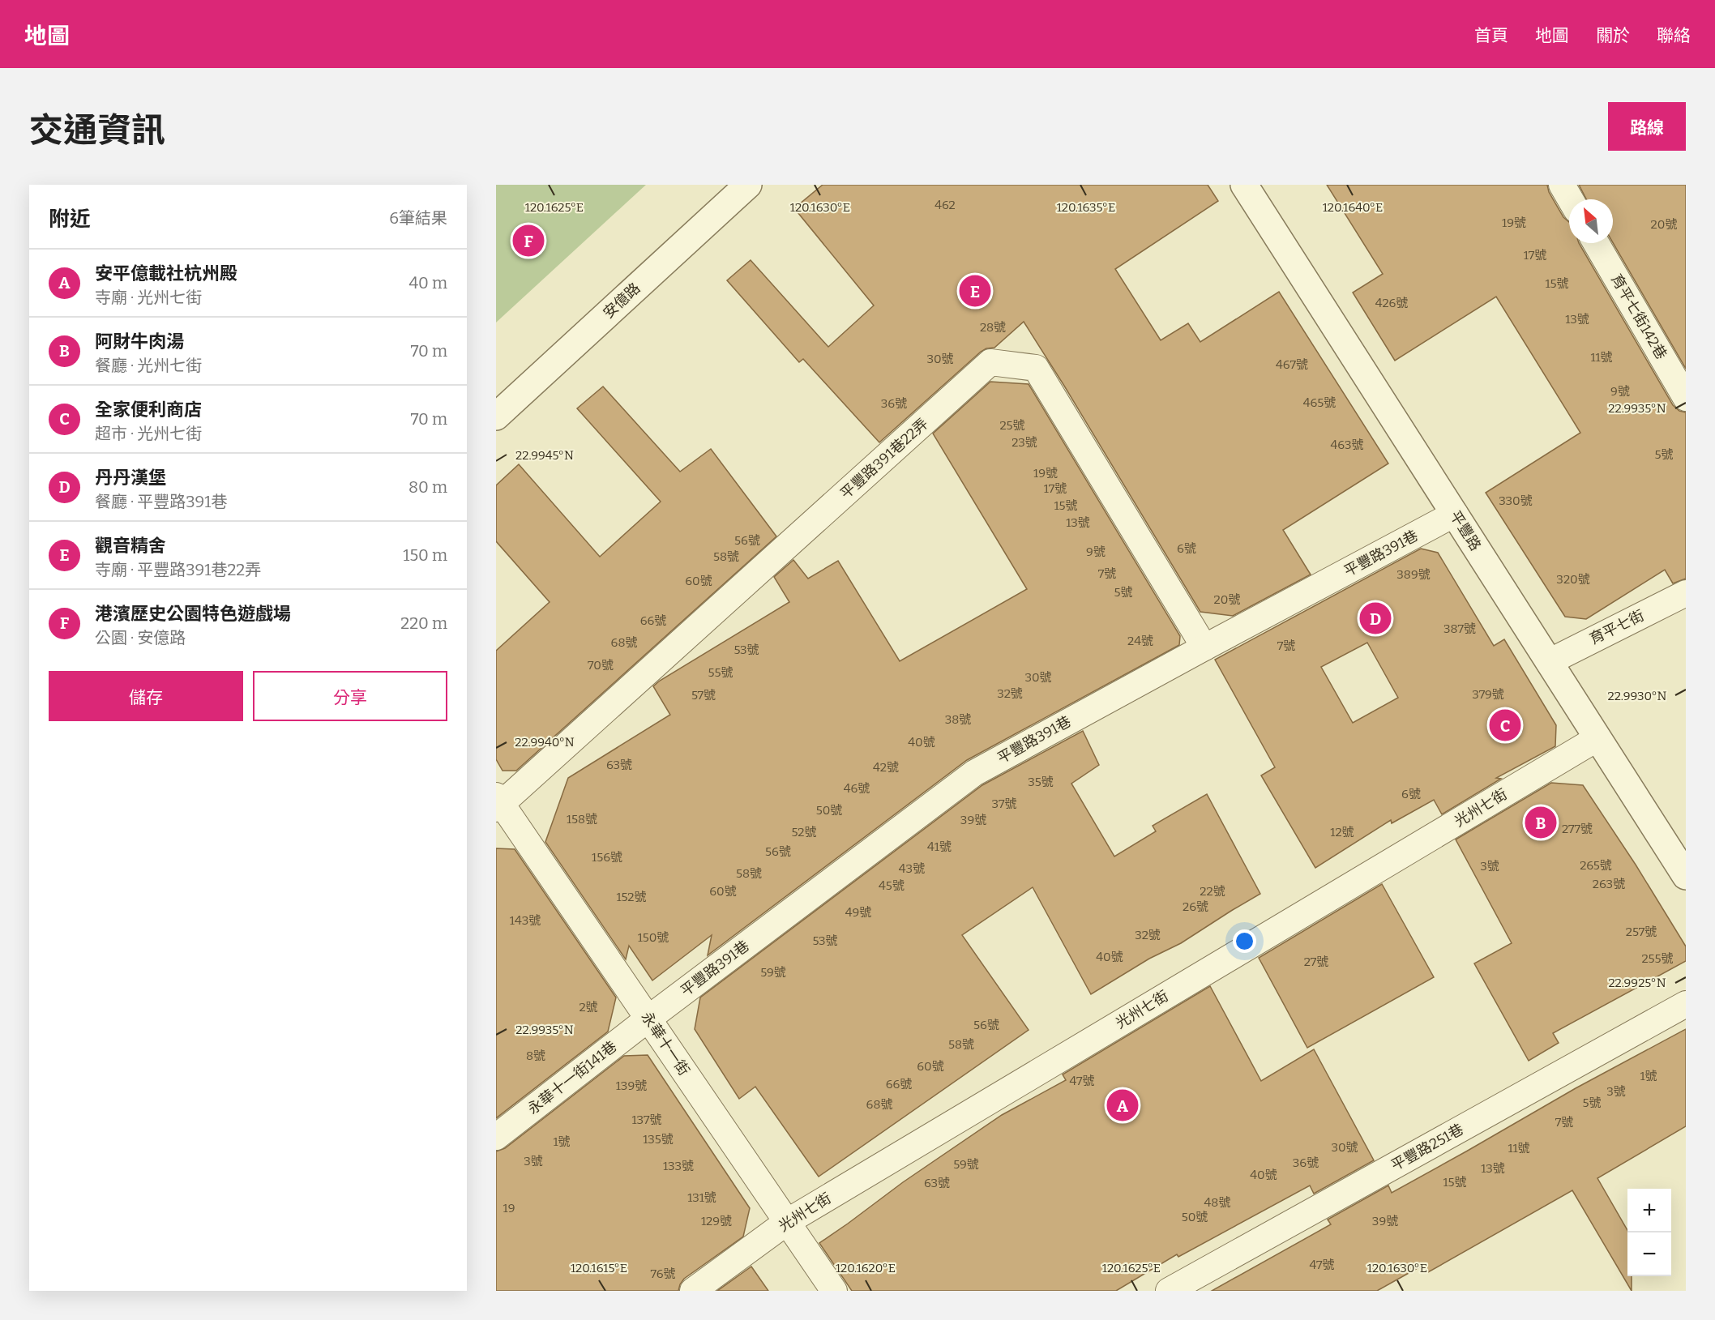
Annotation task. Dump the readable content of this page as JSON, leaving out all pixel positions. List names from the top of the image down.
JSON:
{
  "streets": {
    "street": [
      "安億路",
      "育平七街142巷",
      "平豐路391巷22弄",
      "平豐路",
      "平豐路391巷",
      "育平七街",
      "光州七街",
      "永華十一街",
      "永華十一街141巷",
      "平豐路251巷"
    ]
  },
  "crossings": [
    ["平豐路391巷22弄", "平豐路391巷"],
    ["平豐路391巷22弄", "永華十一街"],
    ["平豐路", "平豐路391巷"],
    ["平豐路", "育平七街"],
    ["平豐路", "光州七街"],
    ["平豐路391巷", "永華十一街"],
    ["平豐路391巷", "永華十一街141巷"],
    ["光州七街", "永華十一街"],
    ["永華十一街", "永華十一街141巷"]
  ],
  "house_numbers": [
    "462",
    "19號",
    "20號",
    "17號",
    "15號",
    "426號",
    "13號",
    "28號",
    "11號",
    "30號",
    "467號",
    "9號",
    "465號",
    "36號",
    "25號",
    "23號",
    "463號",
    "5號",
    "19號",
    "17號",
    "330號",
    "15號",
    "13號",
    "56號",
    "6號",
    "9號",
    "58號",
    "7號",
    "389號",
    "320號",
    "60號",
    "5號",
    "20號",
    "66號",
    "387號",
    "24號",
    "68號",
    "7號",
    "53號",
    "70號",
    "55號",
    "30號",
    "32號",
    "379號",
    "57號",
    "38號",
    "40號",
    "63號",
    "42號",
    "35號",
    "46號",
    "6號",
    "37號",
    "50號",
    "158號",
    "39號",
    "277號",
    "52號",
    "12號",
    "41號",
    "56號",
    "156號",
    "265號",
    "3號",
    "43號",
    "58號",
    "263號",
    "45號",
    "60號",
    "22號",
    "152號",
    "26號",
    "49號",
    "143號",
    "257號",
    "32號",
    "150號",
    "53號",
    "40號",
    "255號",
    "27號",
    "59號",
    "2號",
    "56號",
    "58號",
    "8號",
    "60號",
    "1號",
    "47號",
    "66號",
    "139號",
    "3號",
    "5號",
    "68號",
    "137號",
    "7號",
    "135號",
    "1號",
    "30號",
    "11號",
    "3號",
    "36號",
    "59號",
    "133號",
    "13號",
    "40號",
    "15號",
    "63號",
    "131號",
    "48號",
    "19",
    "50號",
    "129號",
    "39號",
    "47號",
    "76號"
  ],
  "north": "top left",
  "page": {
    "header": "地圖",
    "nav": [
      "首頁",
      "地圖",
      "關於",
      "聯絡"
    ],
    "title": "交通資訊",
    "buttons": [
      "路線",
      ["儲存", "分享"]
    ],
    "heading": ["附近", "6筆結果"],
    "pins": [
      "F",
      "E",
      "D",
      "C",
      "B",
      "A"
    ],
    "list": [
      {
        "mark": "A",
        "name": "安平億載社杭州殿",
        "note": "寺廟 · 光州七街",
        "value": "40 m"
      },
      {
        "mark": "B",
        "name": "阿財牛肉湯",
        "note": "餐廳 · 光州七街",
        "value": "70 m"
      },
      {
        "mark": "C",
        "name": "全家便利商店",
        "note": "超市 · 光州七街",
        "value": "70 m"
      },
      {
        "mark": "D",
        "name": "丹丹漢堡",
        "note": "餐廳 · 平豐路391巷",
        "value": "80 m"
      },
      {
        "mark": "E",
        "name": "觀音精舍",
        "note": "寺廟 · 平豐路391巷22弄",
        "value": "150 m"
      },
      {
        "mark": "F",
        "name": "港濱歷史公園特色遊戲場",
        "note": "公園 · 安億路",
        "value": "220 m"
      }
    ],
    "map_buttons": ["+", "−"]
  },
  "coordinates": [
    "120.1625°E",
    "120.1630°E",
    "120.1635°E",
    "120.1640°E",
    "22.9935°N",
    "22.9945°N",
    "22.9930°N",
    "22.9940°N",
    "22.9925°N",
    "120.1615°E",
    "120.1620°E"
  ]
}
